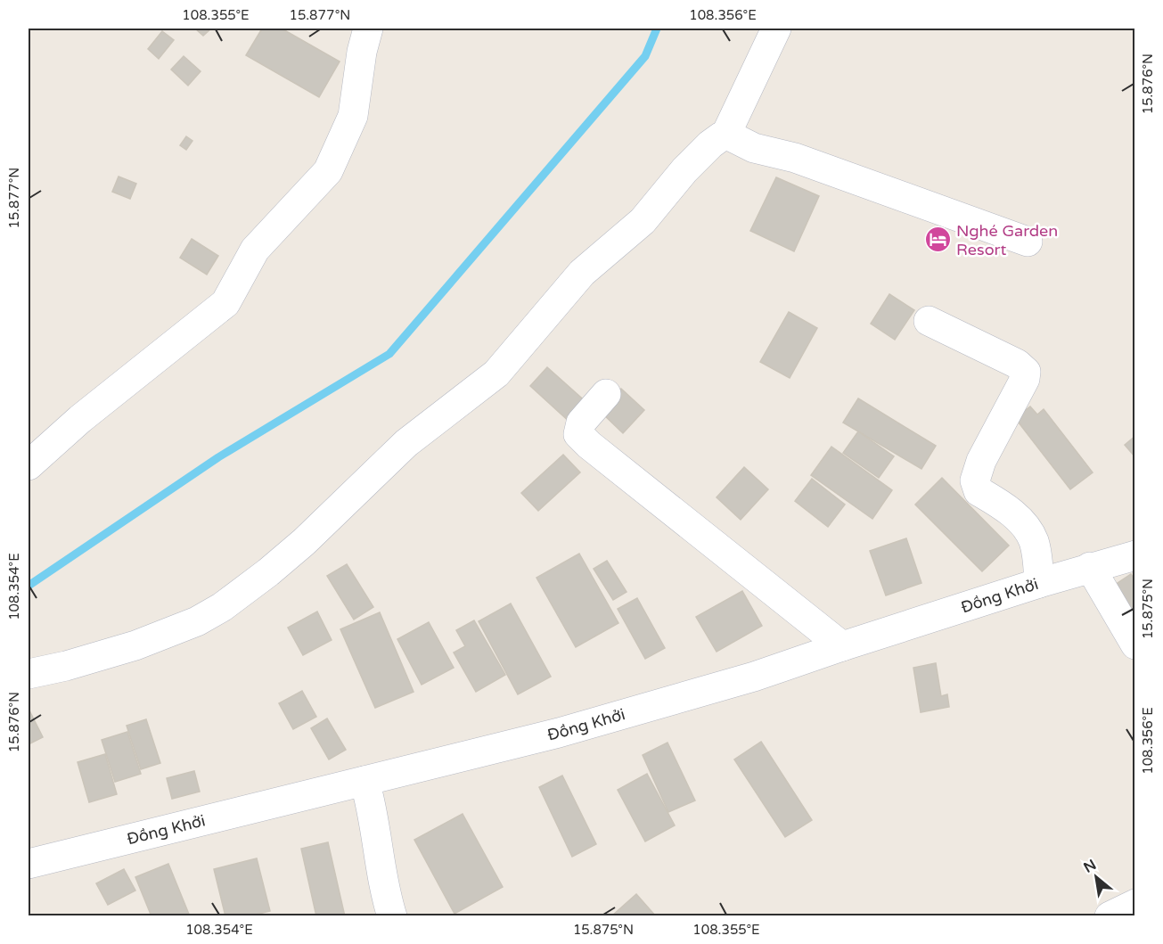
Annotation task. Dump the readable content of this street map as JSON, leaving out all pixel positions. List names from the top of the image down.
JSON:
{
  "streets": {
    "street": ["Đồng Khởi"]
  },
  "places": {
    "hotel": ["Nghé Garden Resort"]
  },
  "north": "top left",
  "coordinates": [
    "108.355°E",
    "15.877°N",
    "108.356°E",
    "15.876°N",
    "108.354°E",
    "15.875°N"
  ]
}
